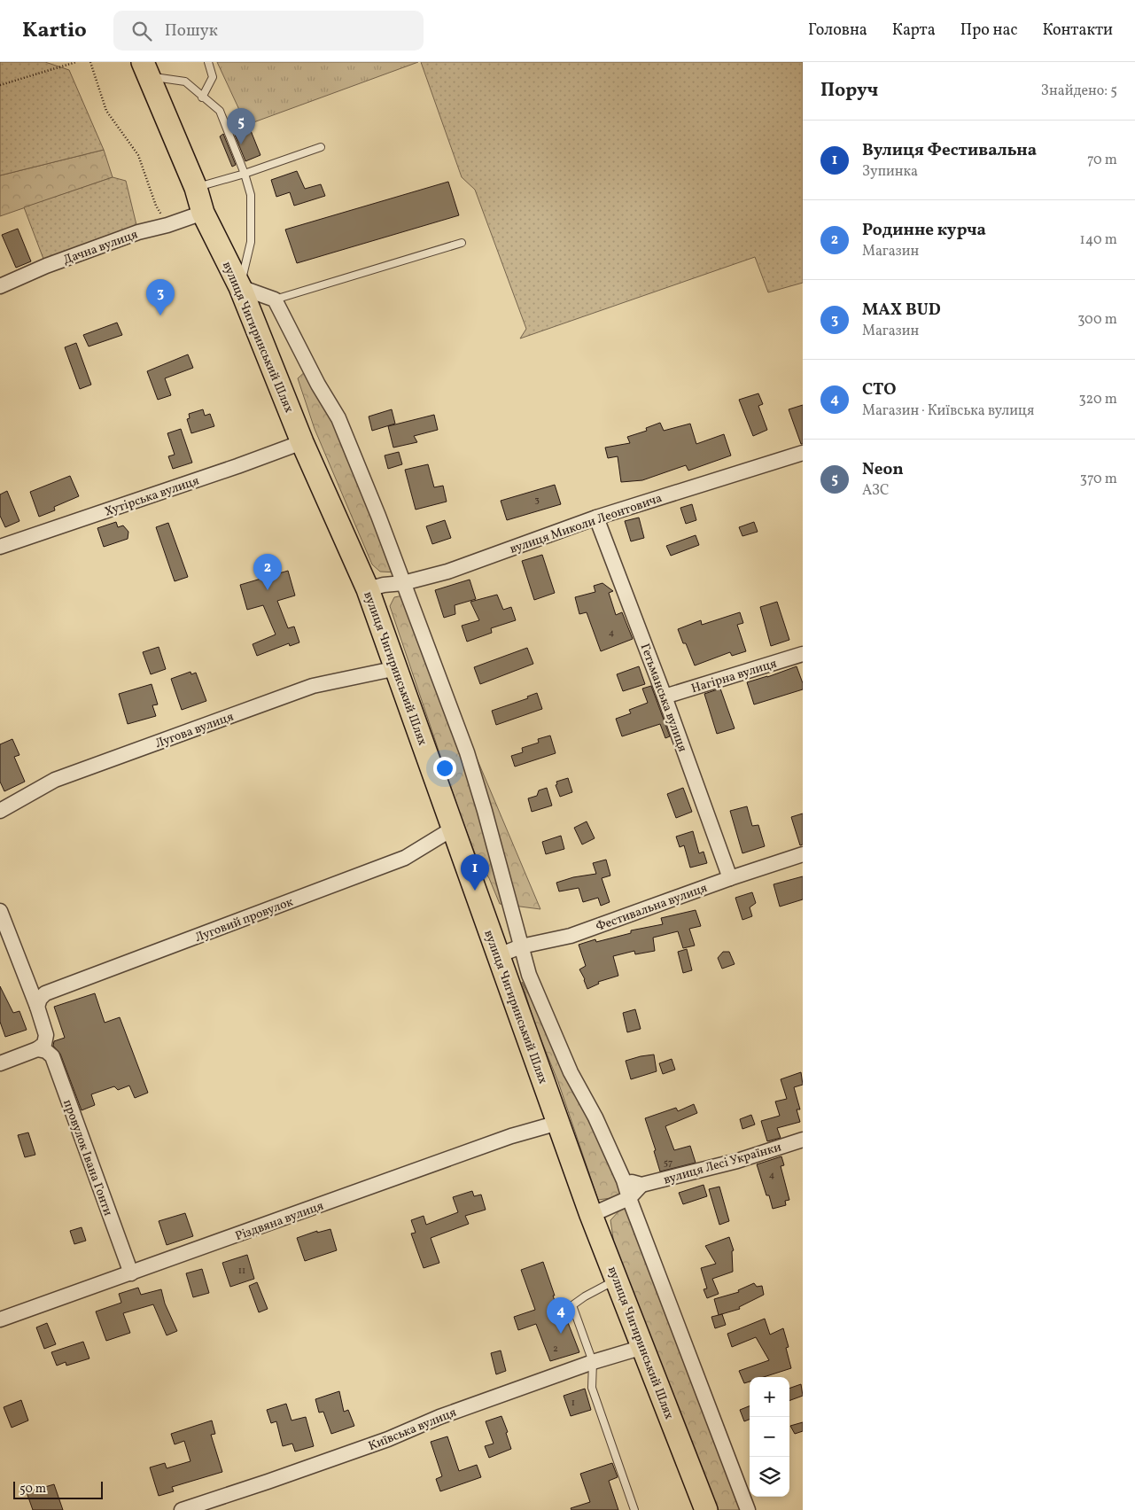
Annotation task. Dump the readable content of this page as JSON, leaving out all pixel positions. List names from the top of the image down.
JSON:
{
  "streets": {
    "main road": ["вулиця Чигиринський Шлях"],
    "street": [
      "Дачна вулиця",
      "Хутірська вулиця",
      "вулиця Миколи Леонтовича",
      "Нагірна вулиця",
      "Гетьманська вулиця",
      "Лугова вулиця",
      "Фестивальна вулиця",
      "Луговий провулок",
      "провулок Івана Гонти",
      "вулиця Лесі Українки",
      "Різдвяна вулиця",
      "Київська вулиця"
    ]
  },
  "crossings": [
    ["Дачна вулиця", "вулиця Чигиринський Шлях"],
    ["вулиця Чигиринський Шлях", "Хутірська вулиця"],
    ["вулиця Чигиринський Шлях", "вулиця Миколи Леонтовича"],
    ["вулиця Чигиринський Шлях", "Лугова вулиця"],
    ["вулиця Чигиринський Шлях", "Фестивальна вулиця"],
    ["вулиця Чигиринський Шлях", "Луговий провулок"],
    ["вулиця Чигиринський Шлях", "Різдвяна вулиця"],
    ["вулиця Чигиринський Шлях", "Київська вулиця"],
    ["вулиця Миколи Леонтовича", "Гетьманська вулиця"],
    ["Нагірна вулиця", "Гетьманська вулиця"],
    ["Гетьманська вулиця", "Фестивальна вулиця"],
    ["провулок Івана Гонти", "Різдвяна вулиця"]
  ],
  "house_numbers": [
    "3",
    "4",
    "57",
    "4",
    "11",
    "2",
    "1"
  ],
  "scale_bar": "50 m",
  "page": {
    "header": "Kartio",
    "search": "Пошук",
    "nav": [
      "Головна",
      "Карта",
      "Про нас",
      "Контакти"
    ],
    "heading": ["Поруч", "Знайдено: 5"],
    "pins": [
      "5",
      "3",
      "2",
      "1",
      "4"
    ],
    "list": [
      {
        "mark": "1",
        "name": "Вулиця Фестивальна",
        "note": "Зупинка",
        "value": "70 m"
      },
      {
        "mark": "2",
        "name": "Родинне курча",
        "note": "Магазин",
        "value": "140 m"
      },
      {
        "mark": "3",
        "name": "MAX BUD",
        "note": "Магазин",
        "value": "300 m"
      },
      {
        "mark": "4",
        "name": "СТО",
        "note": "Магазин · Київська вулиця",
        "value": "320 m"
      },
      {
        "mark": "5",
        "name": "Neon",
        "note": "АЗС",
        "value": "370 m"
      }
    ],
    "map_buttons": ["+", "−"],
    "scale": "50 m"
  }
}
